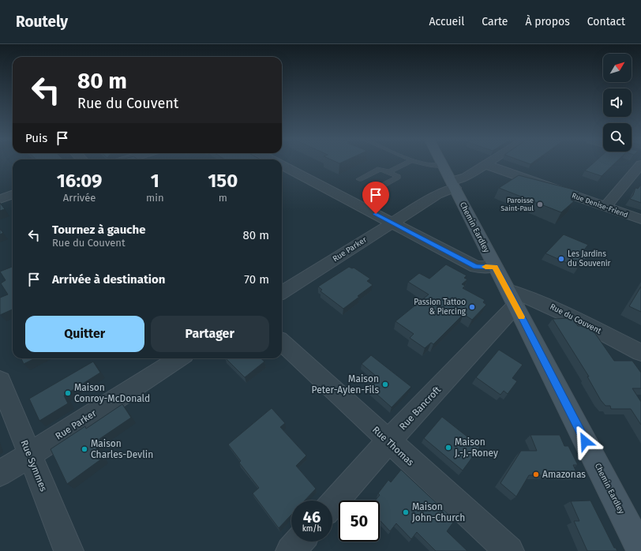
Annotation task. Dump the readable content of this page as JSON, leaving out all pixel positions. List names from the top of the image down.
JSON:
{
  "streets": {
    "main road": ["Chemin Eardley"],
    "street": [
      "Rue Denise-Friend",
      "Rue Parker",
      "Rue du Couvent",
      "Rue Bancroft",
      "Rue Thomas",
      "Rue Symmes"
    ]
  },
  "crossings": [
    ["Rue Denise-Friend", "Rue Parker"],
    ["Chemin Eardley", "Rue Parker"],
    ["Chemin Eardley", "Rue du Couvent"],
    ["Chemin Eardley", "Rue Bancroft"],
    ["Rue Parker", "Rue Symmes"],
    ["Rue du Couvent", "Rue Bancroft"],
    ["Rue Bancroft", "Rue Thomas"]
  ],
  "places": [
    "Paroisse Saint-Paul",
    "Les Jardins du Souvenir",
    "Passion Tattoo & Piercing",
    "Maison Peter-Aylen-Fils",
    "Maison Conroy-McDonald",
    "Maison J.-J.-Roney",
    "Maison Charles-Devlin",
    "Amazonas",
    "Maison John-Church"
  ],
  "north": "top right",
  "page": {
    "header": "Routely",
    "nav": [
      "Accueil",
      "Carte",
      "À propos",
      "Contact"
    ],
    "turn": ["80 m", "Rue du Couvent"],
    "then": "Puis",
    "eta": [
      "16:09",
      "Arrivée",
      "1",
      "min",
      "150",
      "m"
    ],
    "list": [
      {
        "name": "Tournez à gauche",
        "note": "Rue du Couvent",
        "value": "80 m"
      },
      {
        "name": "Arrivée à destination",
        "value": "70 m"
      }
    ],
    "buttons": ["Quitter", "Partager"],
    "speed": "46 km/h",
    "limit": "50"
  }
}
